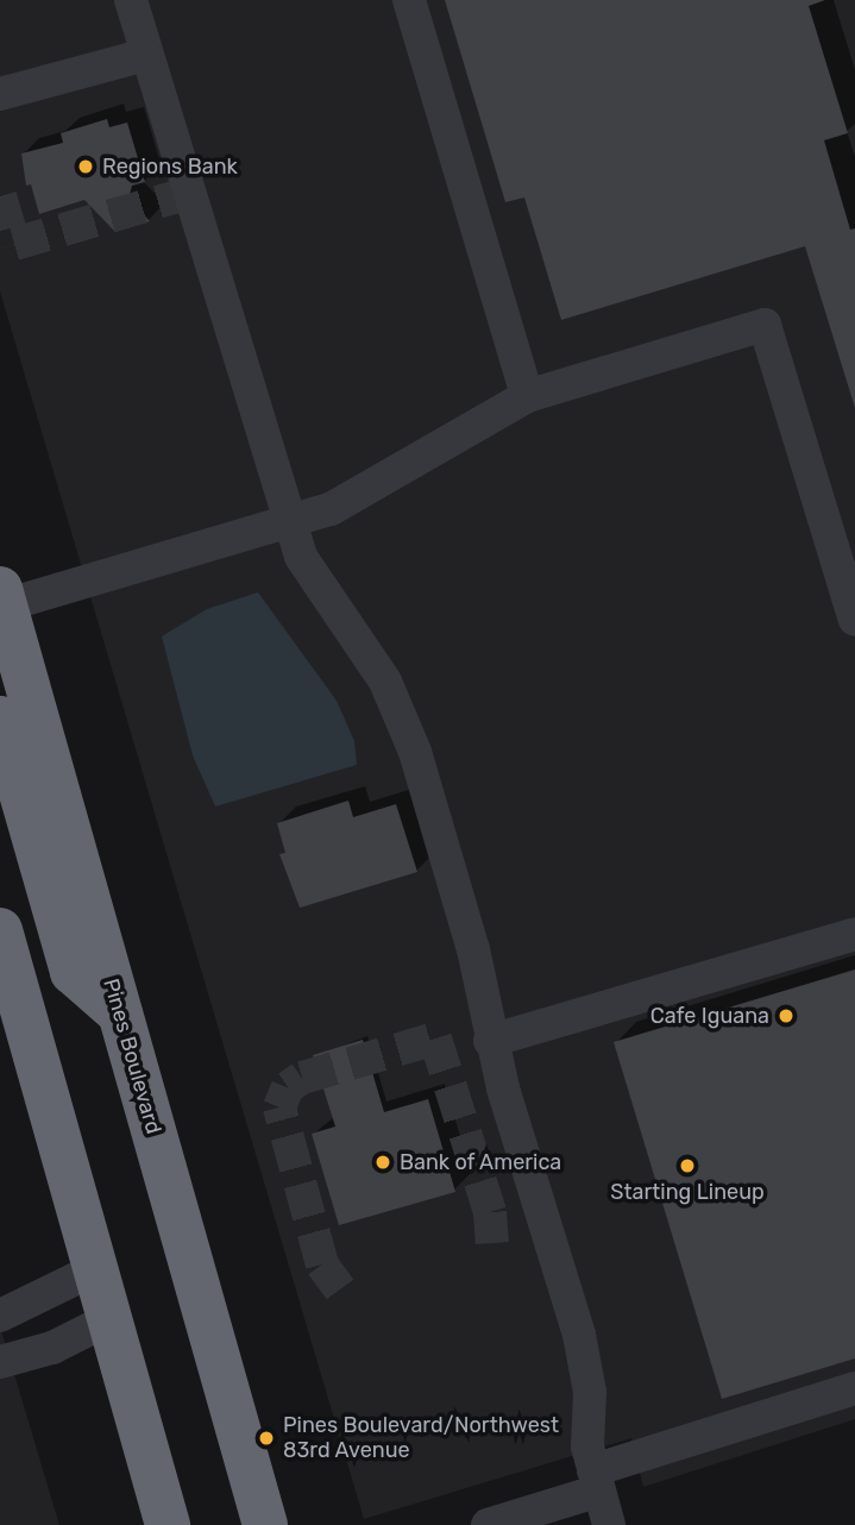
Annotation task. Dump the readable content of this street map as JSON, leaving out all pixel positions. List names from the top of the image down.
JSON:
{
  "streets": {
    "highway": ["Pines Boulevard"]
  },
  "places": [
    "Regions Bank",
    "Cafe Iguana",
    "Bank of America",
    "Starting Lineup",
    "Pines Boulevard/Northwest 83rd Avenue"
  ]
}
